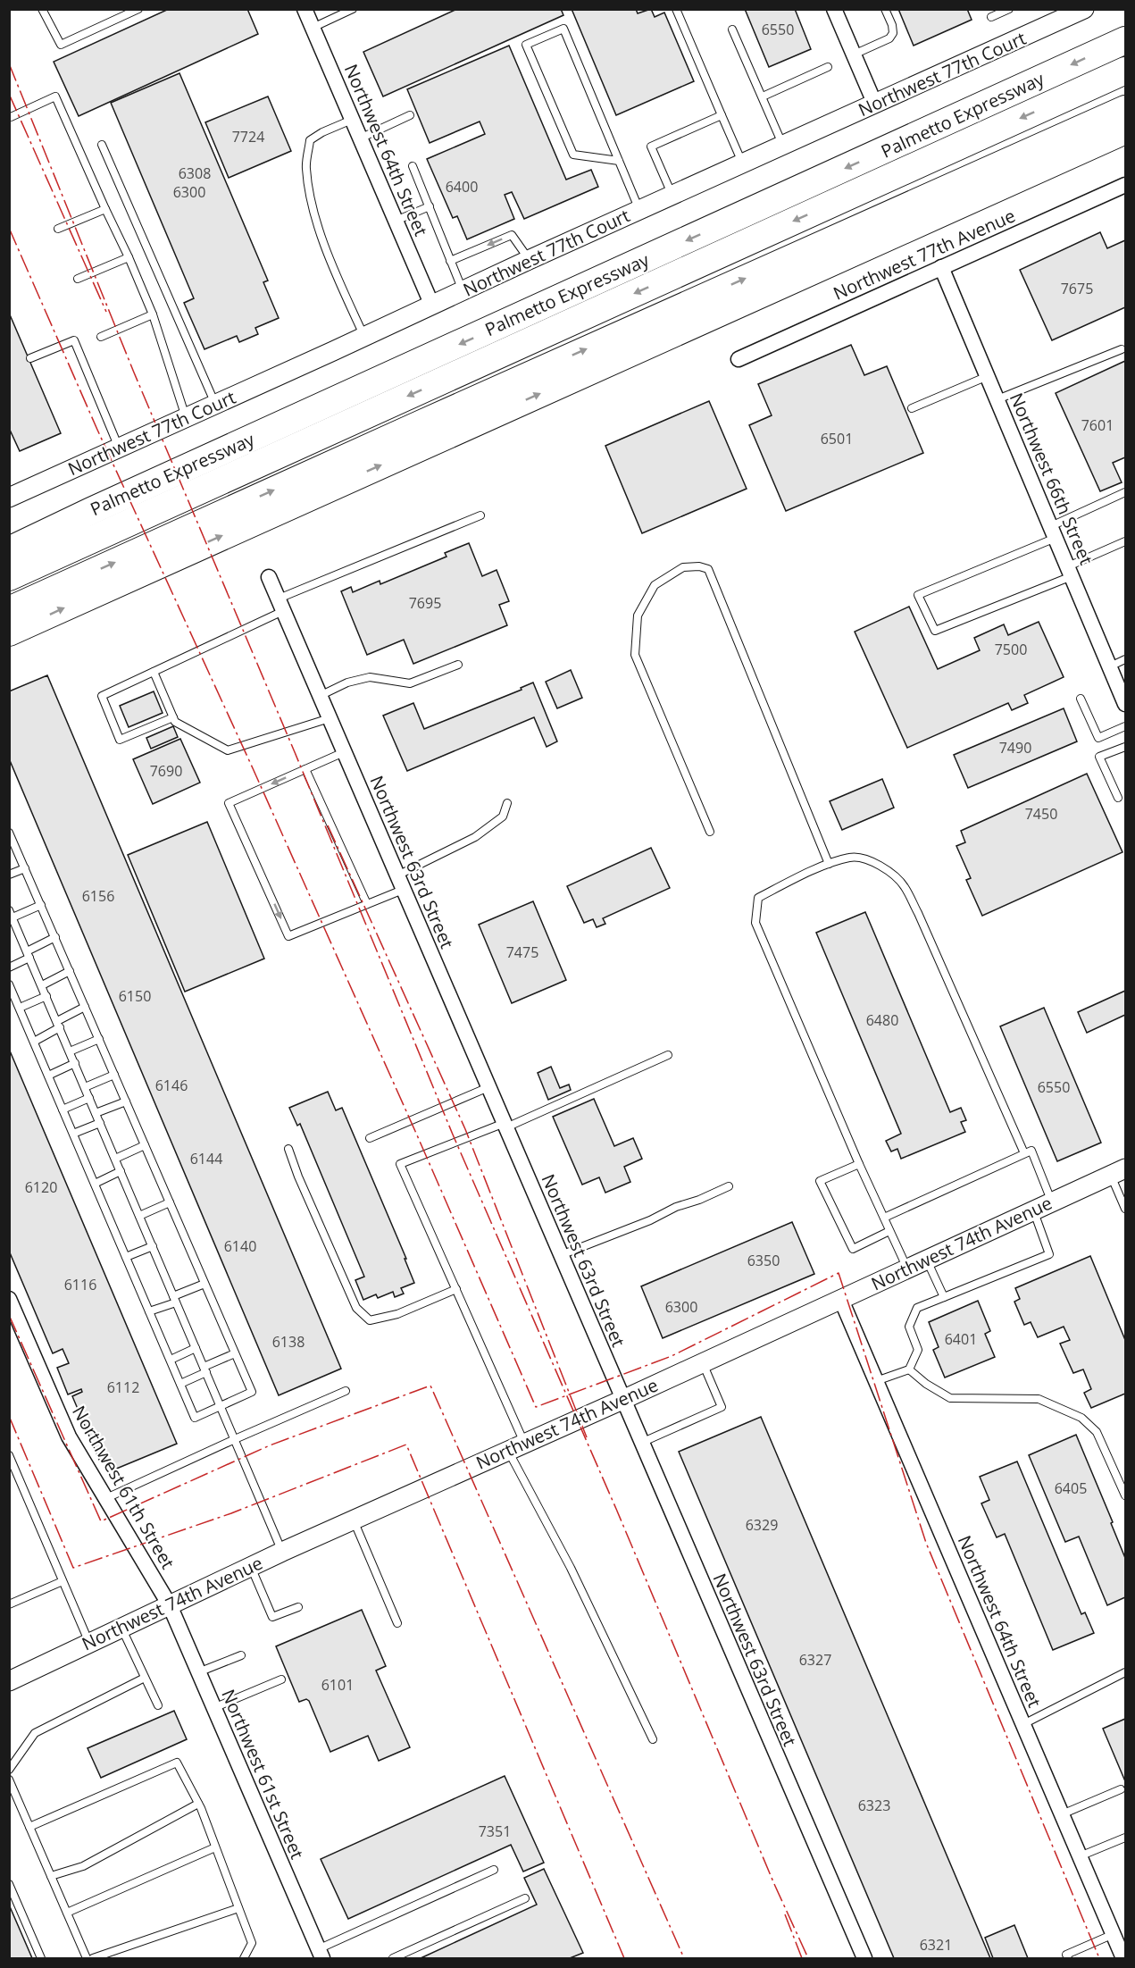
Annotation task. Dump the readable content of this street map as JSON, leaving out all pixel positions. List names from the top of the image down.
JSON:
{
  "streets": {
    "highway": ["Palmetto Expressway"],
    "street": [
      "Northwest 77th Court",
      "Northwest 64th Street",
      "Northwest 77th Avenue",
      "Northwest 66th Street",
      "Northwest 63rd Street",
      "Northwest 74th Avenue",
      "Northwest 61th Street",
      "Northwest 61st Street"
    ]
  },
  "crossings": [
    ["Northwest 77th Court", "Northwest 64th Street"],
    ["Northwest 64th Street", "Northwest 74th Avenue"],
    ["Northwest 77th Avenue", "Northwest 66th Street"],
    ["Northwest 63rd Street", "Northwest 74th Avenue"],
    ["Northwest 74th Avenue", "Northwest 61th Street"],
    ["Northwest 74th Avenue", "Northwest 61st Street"],
    ["Northwest 61th Street", "Northwest 61st Street"]
  ],
  "house_numbers": [
    "6550",
    "7724",
    "6308",
    "6400",
    "6300",
    "7675",
    "7601",
    "6501",
    "7695",
    "7500",
    "7490",
    "7690",
    "7450",
    "6156",
    "7475",
    "6150",
    "6480",
    "6146",
    "6550",
    "6144",
    "6120",
    "6140",
    "6350",
    "6116",
    "6300",
    "6401",
    "6138",
    "6112",
    "6405",
    "6329",
    "6327",
    "6101",
    "6323",
    "7351",
    "6321"
  ]
}
